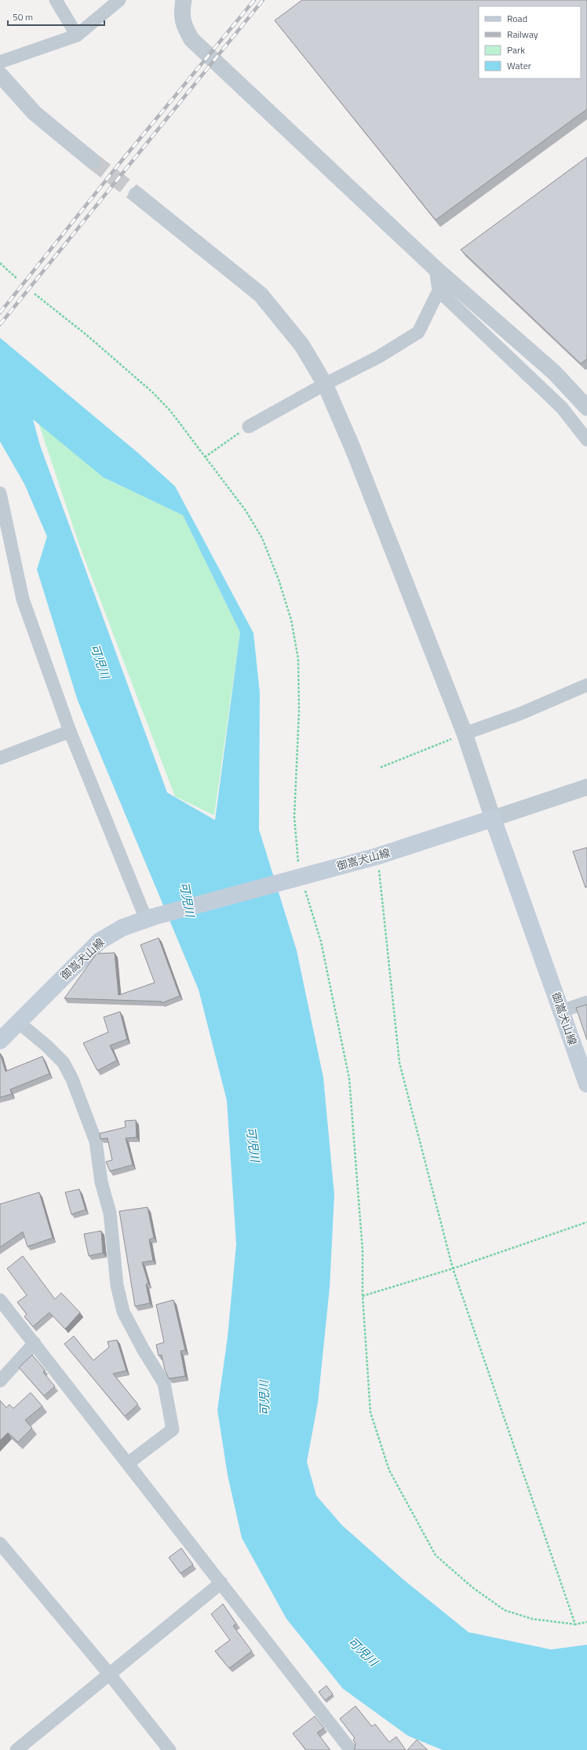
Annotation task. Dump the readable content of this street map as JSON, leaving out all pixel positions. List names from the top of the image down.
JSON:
{
  "streets": {
    "main road": ["御嵩犬山線"]
  },
  "water": ["可児川"],
  "legend": [
    "Road",
    "Railway",
    "Park",
    "Water"
  ],
  "scale_bar": "50 m"
}
